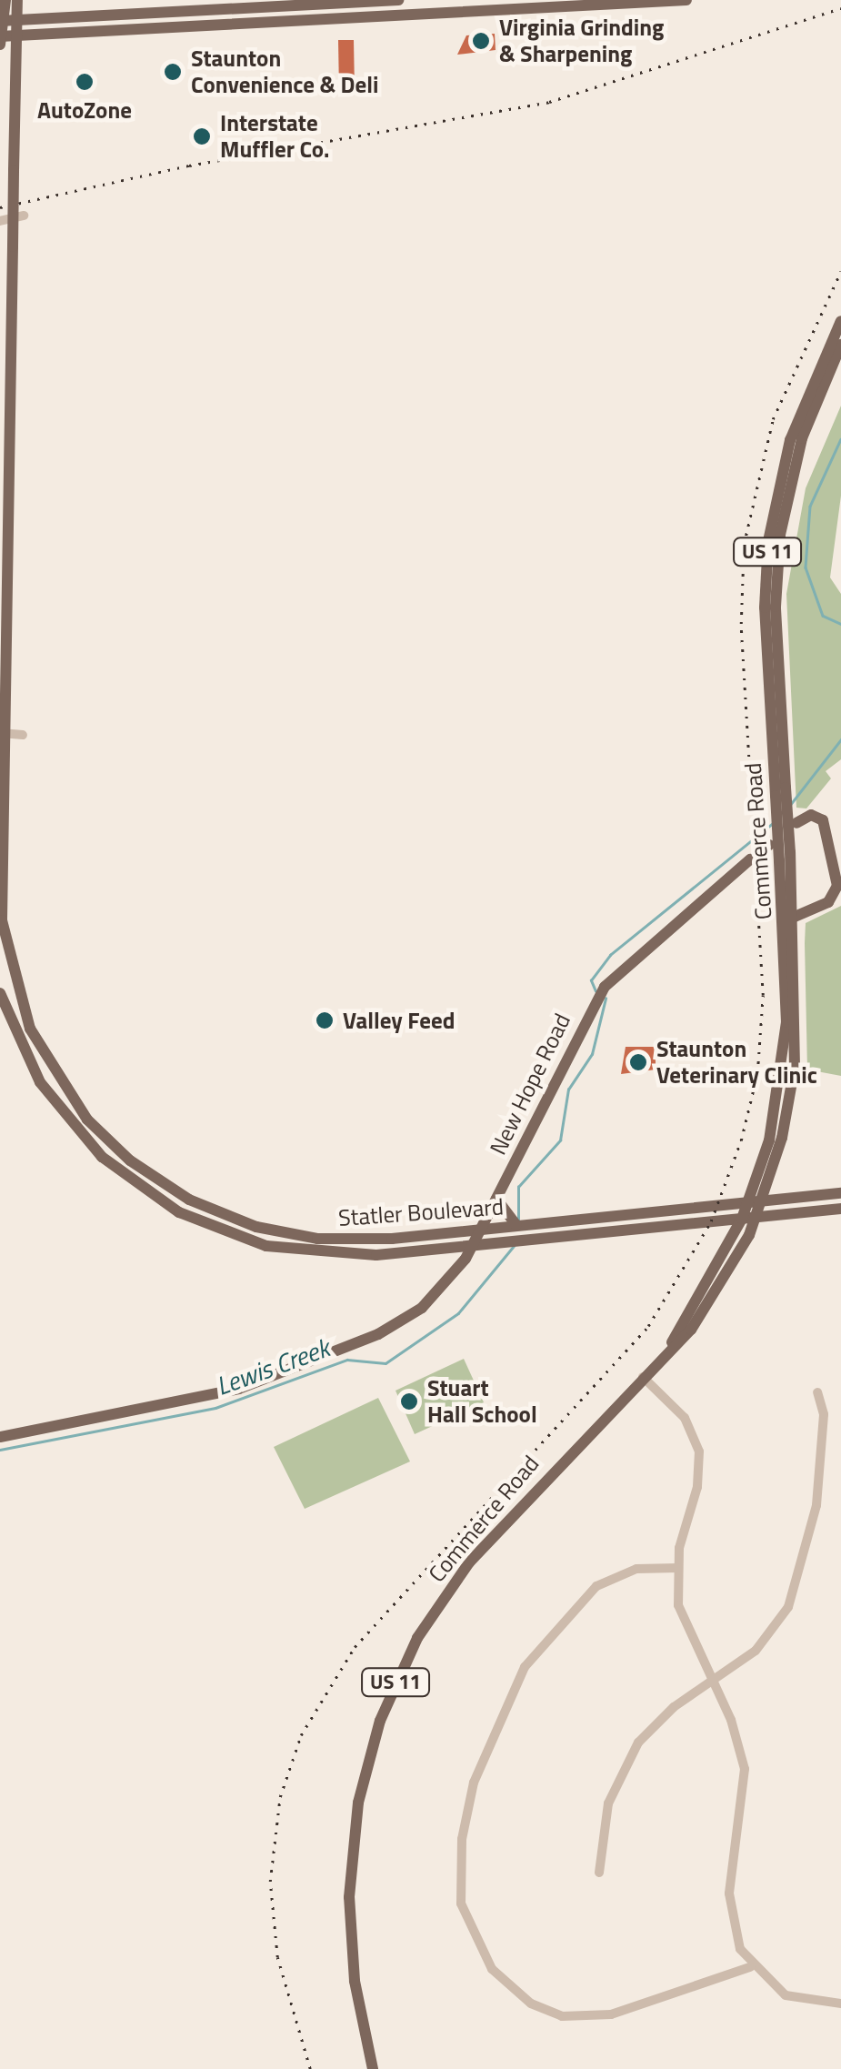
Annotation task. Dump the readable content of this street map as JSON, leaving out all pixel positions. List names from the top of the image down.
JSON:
{
  "streets": {
    "main road": [
      "US 11",
      "Commerce Road",
      "New Hope Road",
      "Statler Boulevard"
    ]
  },
  "crossings": [
    ["Commerce Road", "Statler Boulevard"],
    ["New Hope Road", "Statler Boulevard"]
  ],
  "water": ["Lewis Creek"],
  "places": [
    "Virginia Grinding & Sharpening",
    "Staunton Convenience & Deli",
    "AutoZone",
    "Interstate Muffler Co.",
    "Valley Feed",
    "Staunton Veterinary Clinic",
    "Stuart Hall School"
  ]
}
